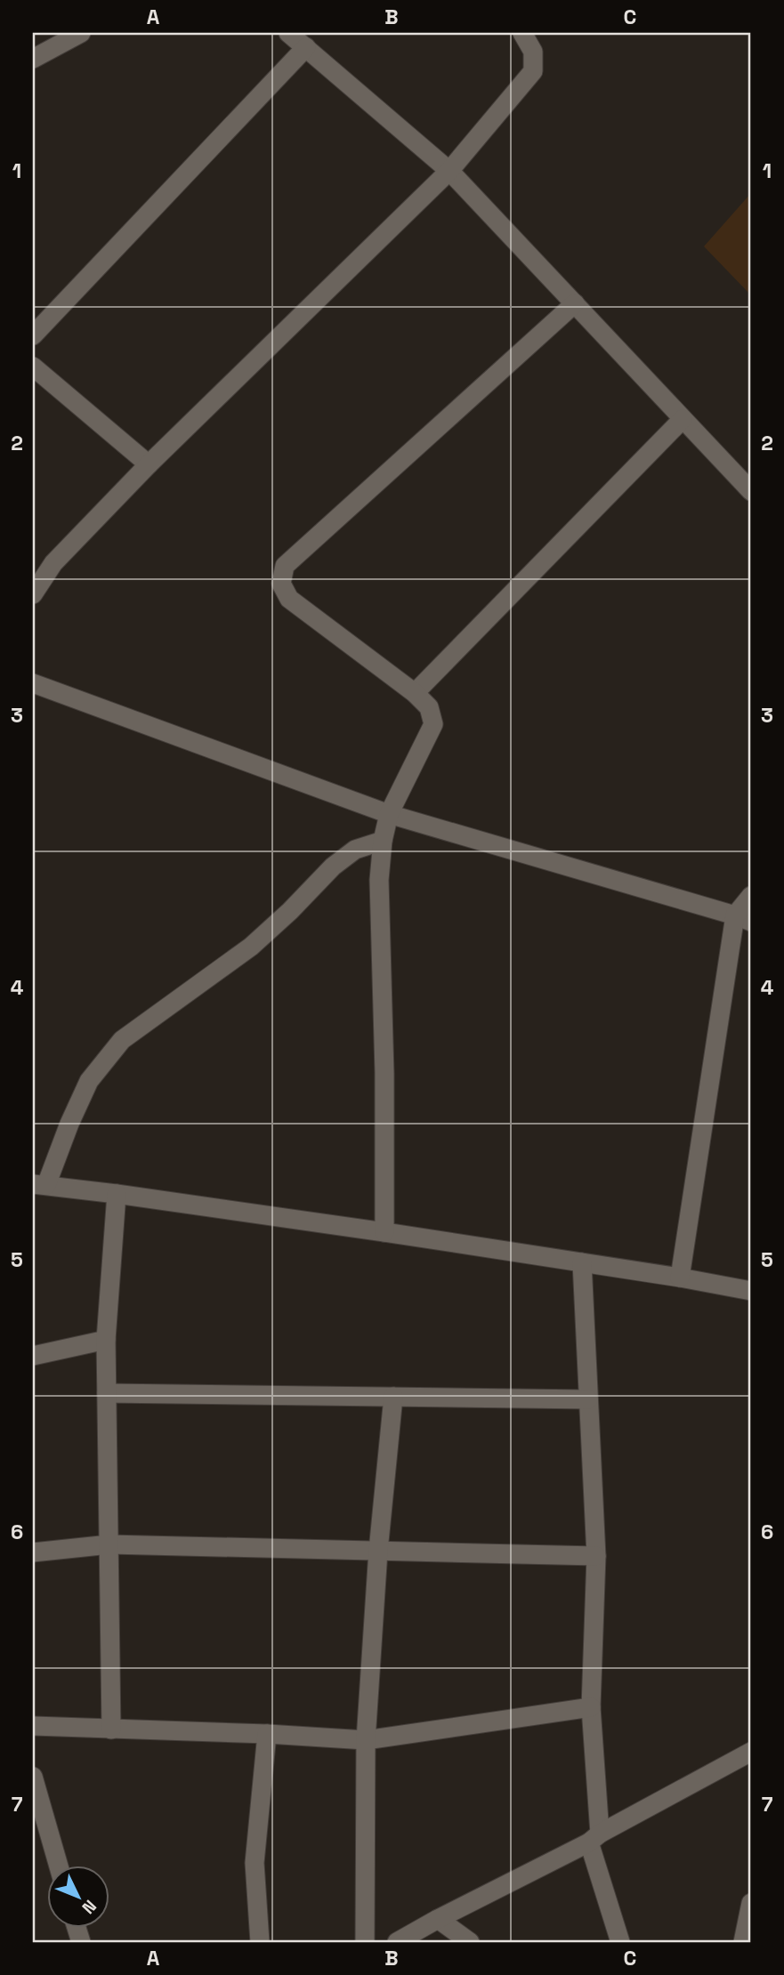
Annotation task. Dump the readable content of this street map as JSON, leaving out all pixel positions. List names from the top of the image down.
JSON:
{
  "north": "bottom right",
  "grid": {
    "columns": ["A", "B", "C"],
    "rows": [
      "1",
      "2",
      "3",
      "4",
      "5",
      "6",
      "7"
    ]
  }
}
